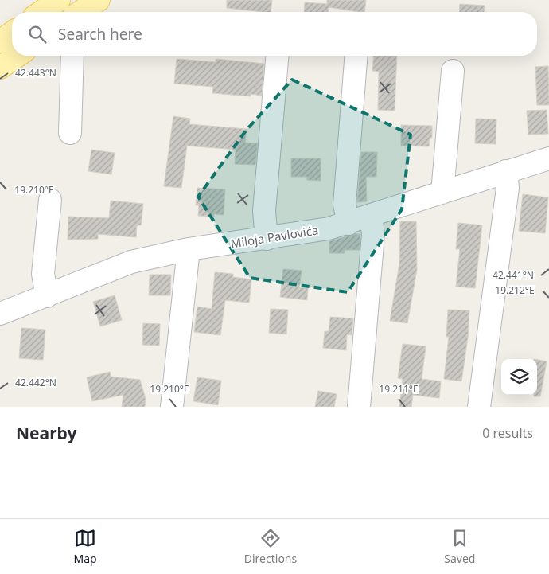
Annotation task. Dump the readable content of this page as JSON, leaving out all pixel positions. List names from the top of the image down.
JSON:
{
  "streets": {
    "street": ["Miloja Pavlovića"]
  },
  "page": {
    "search": "Search here",
    "heading": ["Nearby", "0 results"],
    "nav": ["Map", "Directions", "Saved"]
  },
  "coordinates": [
    "42.443°N",
    "19.210°E",
    "42.441°N",
    "19.212°E",
    "42.442°N",
    "19.211°E"
  ]
}
